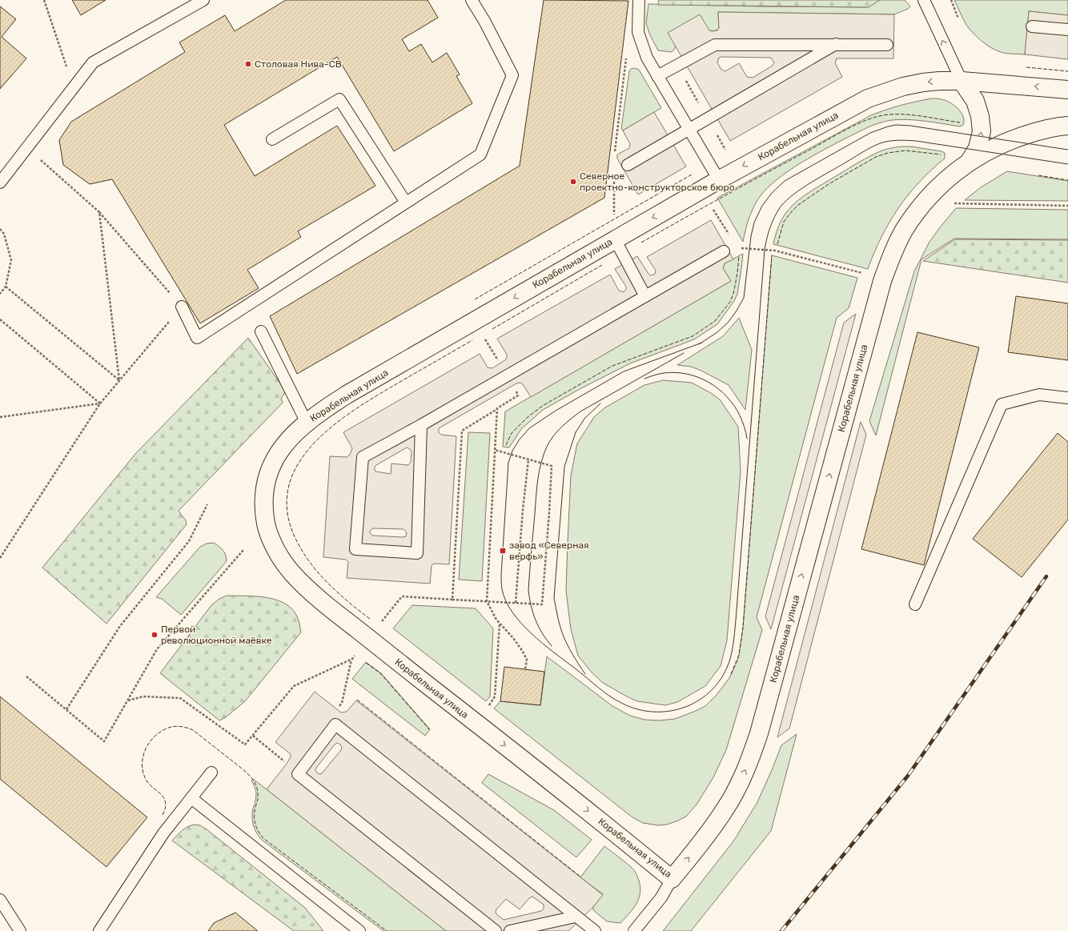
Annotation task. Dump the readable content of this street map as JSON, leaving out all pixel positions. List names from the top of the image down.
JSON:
{
  "streets": {
    "street": ["Корабельная улица"]
  },
  "places": {
    "other": ["Столовая Нива-СВ", "Северное проектно-конструкторское бюро", "Первой революционной маёвке"],
    "transit": ["завод «Северная верфь»"]
  }
}
